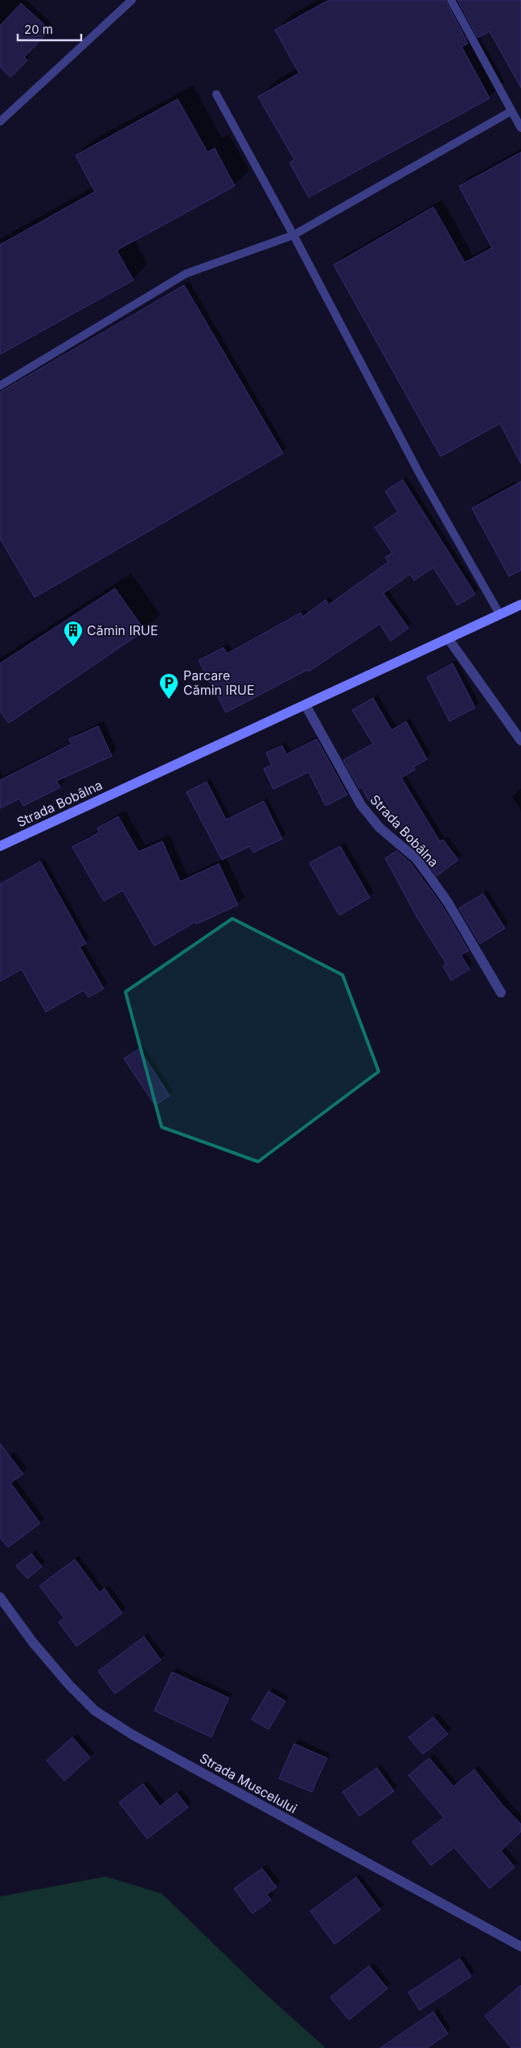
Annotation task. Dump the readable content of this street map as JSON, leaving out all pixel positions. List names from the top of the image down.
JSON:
{
  "streets": {
    "main road": ["Strada Bobâlna"],
    "street": ["Strada Muscelului"]
  },
  "places": {
    "building": ["Cămin IRUE"],
    "parking": ["Parcare Cămin IRUE"]
  },
  "scale_bar": "20 m"
}
